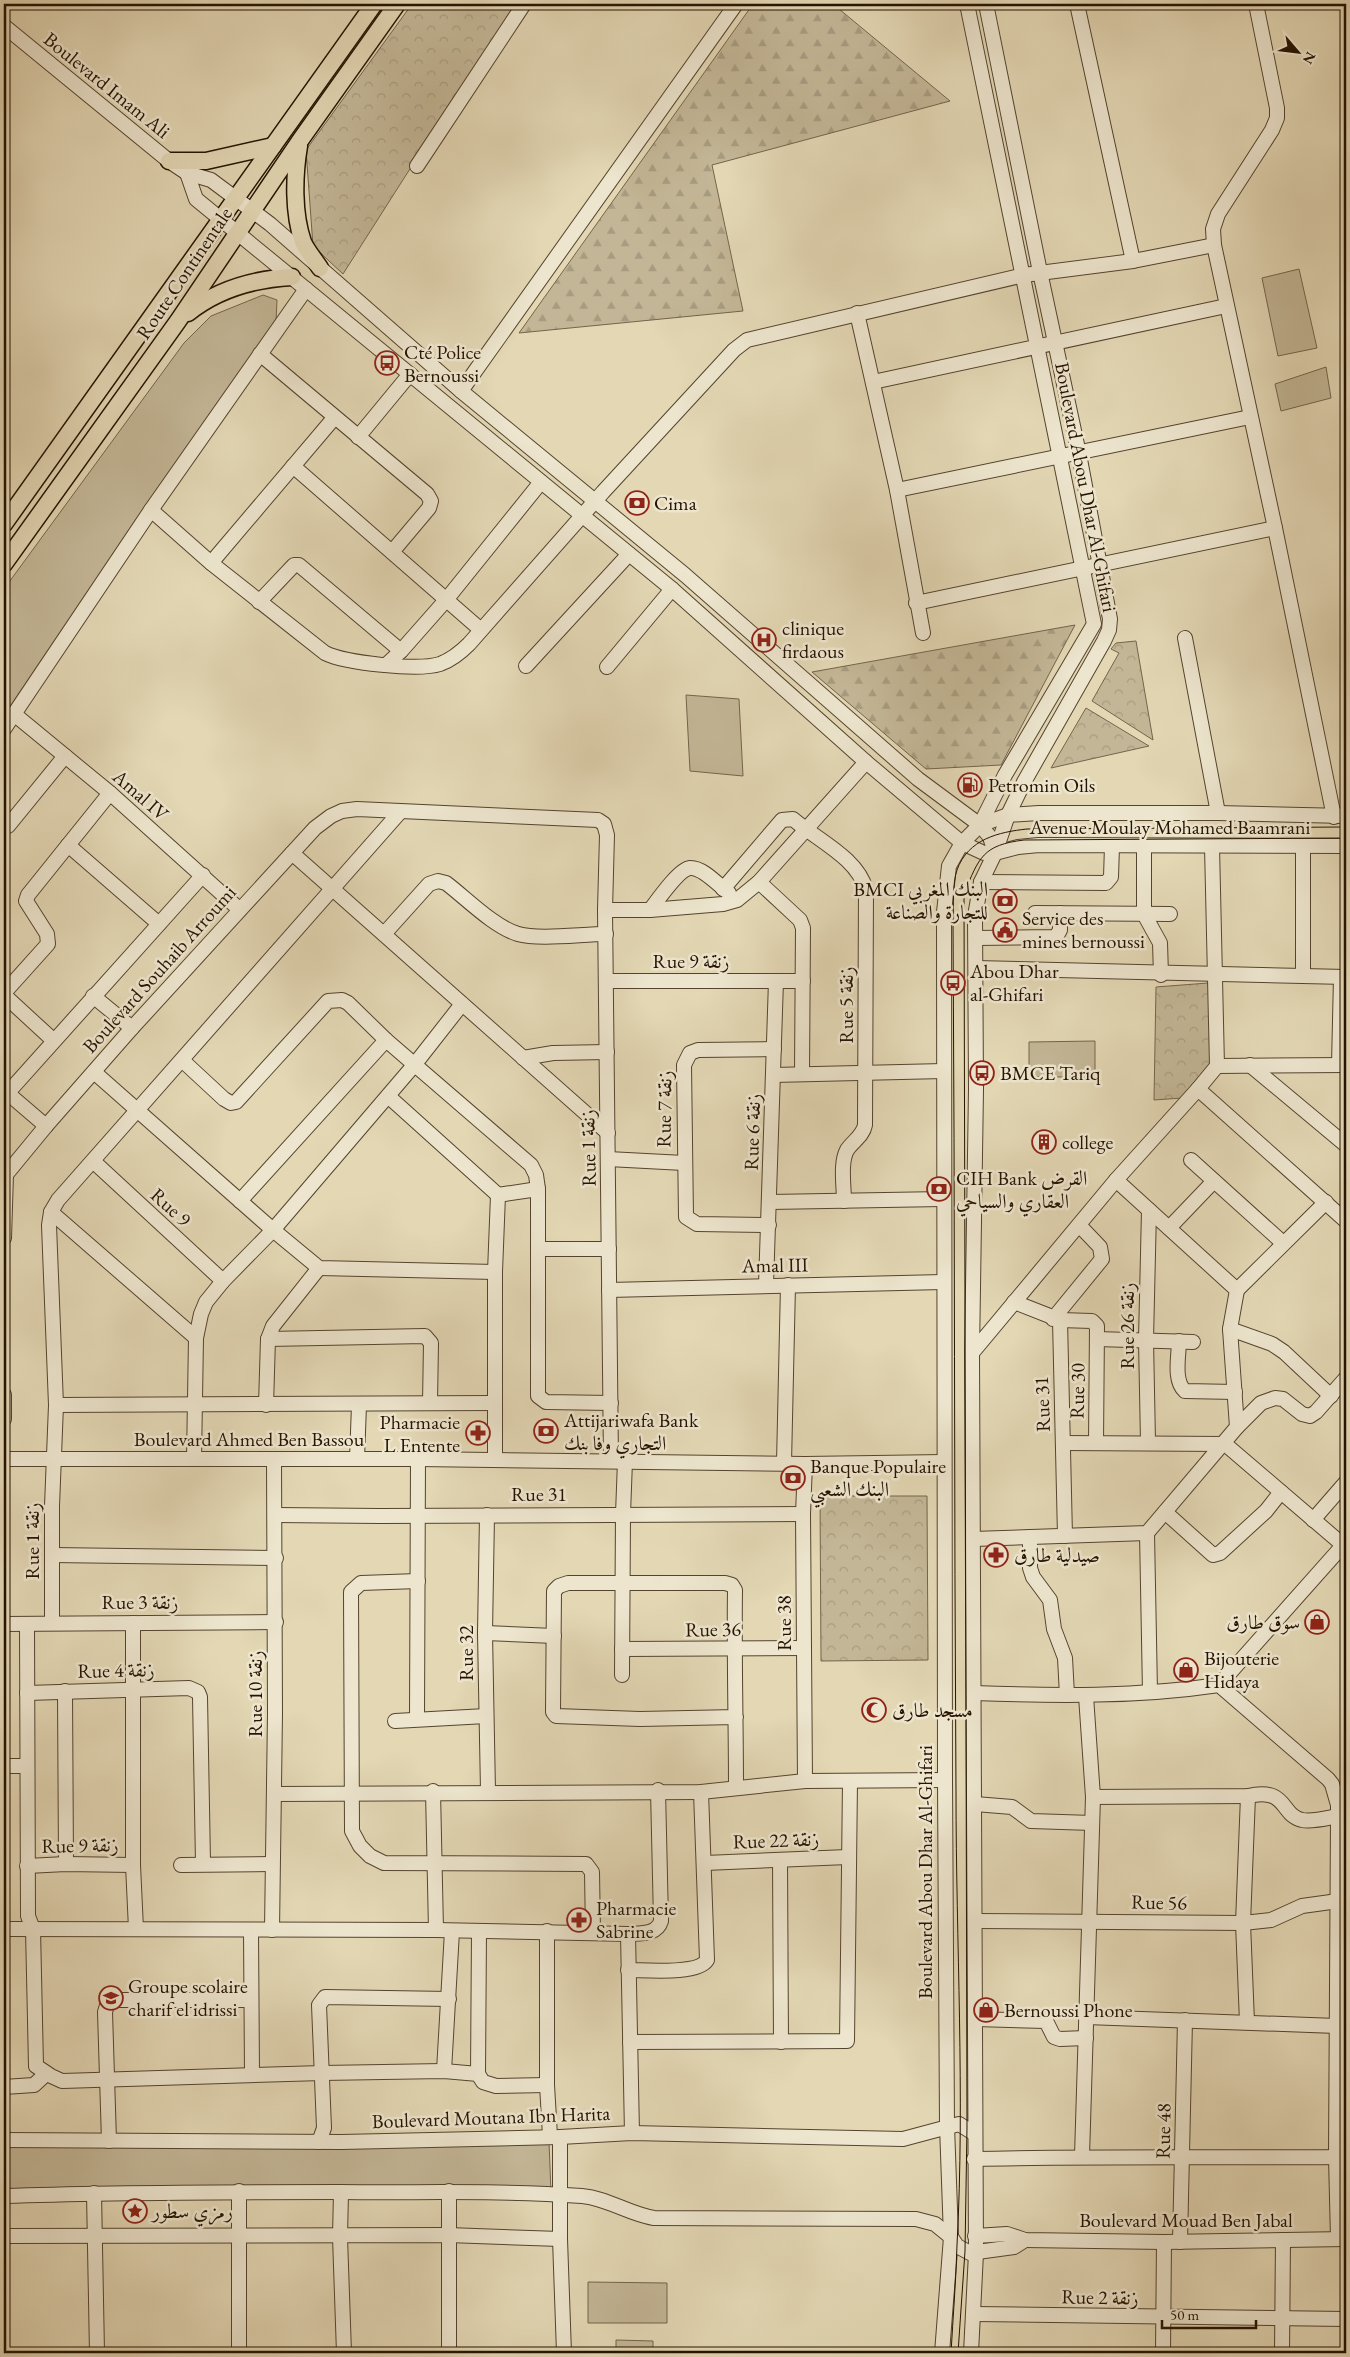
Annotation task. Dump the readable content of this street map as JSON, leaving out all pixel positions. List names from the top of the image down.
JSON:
{
  "streets": {
    "main road": ["Route Continentale"],
    "street": [
      "Boulevard Imam Ali",
      "Boulevard Abou Dhar Al-Ghifari",
      "Amal IV",
      "Avenue Moulay Mohamed Baamrani",
      "Rue 9 زنقة",
      "Boulevard Souhaib Arroumi",
      "Rue 5 زنقة",
      "Rue 7 زنقة",
      "Rue 6 زنقة",
      "Rue 1 زنقة",
      "Rue 9",
      "Amal III",
      "Rue 26 زنقة",
      "Rue 30",
      "Rue 31",
      "Boulevard Ahmed Ben Bassou",
      "Rue 3 زنقة",
      "Rue 38",
      "Rue 36",
      "Rue 32",
      "Rue 4 زنقة",
      "Rue 10 زنقة",
      "Rue 22 زنقة",
      "Rue 56",
      "Boulevard Moutana Ibn Harita",
      "Rue 48",
      "Boulevard Mouad Ben Jabal",
      "Rue 2 زنقة"
    ]
  },
  "crossings": [
    ["Boulevard Imam Ali", "Avenue Moulay Mohamed Baamrani"],
    ["Route Continentale", "Avenue Moulay Mohamed Baamrani"],
    ["Boulevard Abou Dhar Al-Ghifari", "Avenue Moulay Mohamed Baamrani"],
    ["Boulevard Abou Dhar Al-Ghifari", "Amal III"],
    ["Boulevard Abou Dhar Al-Ghifari", "Boulevard Ahmed Ben Bassou"],
    ["Boulevard Abou Dhar Al-Ghifari", "Rue 56"],
    ["Boulevard Abou Dhar Al-Ghifari", "Boulevard Moutana Ibn Harita"],
    ["Boulevard Abou Dhar Al-Ghifari", "Boulevard Mouad Ben Jabal"],
    ["Boulevard Abou Dhar Al-Ghifari", "Rue 2 زنقة"],
    ["Amal IV", "Boulevard Souhaib Arroumi"],
    ["Rue 9 زنقة", "Rue 6 زنقة"],
    ["Rue 9 زنقة", "Rue 1 زنقة"],
    ["Boulevard Souhaib Arroumi", "Rue 1 زنقة"],
    ["Rue 7 زنقة", "Rue 6 زنقة"],
    ["Rue 7 زنقة", "Rue 1 زنقة"],
    ["Rue 6 زنقة", "Amal III"],
    ["Rue 1 زنقة", "Amal III"],
    ["Rue 1 زنقة", "Rue 31"],
    ["Rue 1 زنقة", "Boulevard Ahmed Ben Bassou"],
    ["Rue 1 زنقة", "Rue 3 زنقة"],
    ["Rue 1 زنقة", "Rue 36"],
    ["Rue 31", "Rue 38"],
    ["Rue 31", "Rue 32"],
    ["Rue 31", "Rue 10 زنقة"],
    ["Boulevard Ahmed Ben Bassou", "Rue 38"],
    ["Boulevard Ahmed Ben Bassou", "Rue 10 زنقة"],
    ["Rue 3 زنقة", "Rue 10 زنقة"],
    ["Rue 38", "Rue 36"],
    ["Rue 48", "Boulevard Mouad Ben Jabal"]
  ],
  "places": {
    "bus stop": ["Cté Police Bernoussi", "Abou Dhar al-Ghifari", "BMCE Tariq"],
    "bank": [
      "Cima",
      "BMCI البنك المغربي للتجارة والصناعة",
      "CIH Bank القرض العقاري والسياحي",
      "Attijariwafa Bank التجاري وفا بنك",
      "Banque Populaire البنك الشعبي"
    ],
    "hospital": ["clinique firdaous"],
    "fuel station": ["Petromin Oils"],
    "public building": ["Service des mines bernoussi"],
    "building": ["college"],
    "pharmacy": ["Pharmacie L Entente", "صيدلية طارق", "Pharmacie Sabrine"],
    "shop": ["سوق طارق", "Bijouterie Hidaya", "Bernoussi Phone"],
    "mosque": ["مسجد طارق"],
    "school or university": ["Groupe scolaire charif el idrissi"],
    "place": ["رمزي سطور"]
  },
  "scale_bar": "50 m",
  "north": "bottom right"
}
